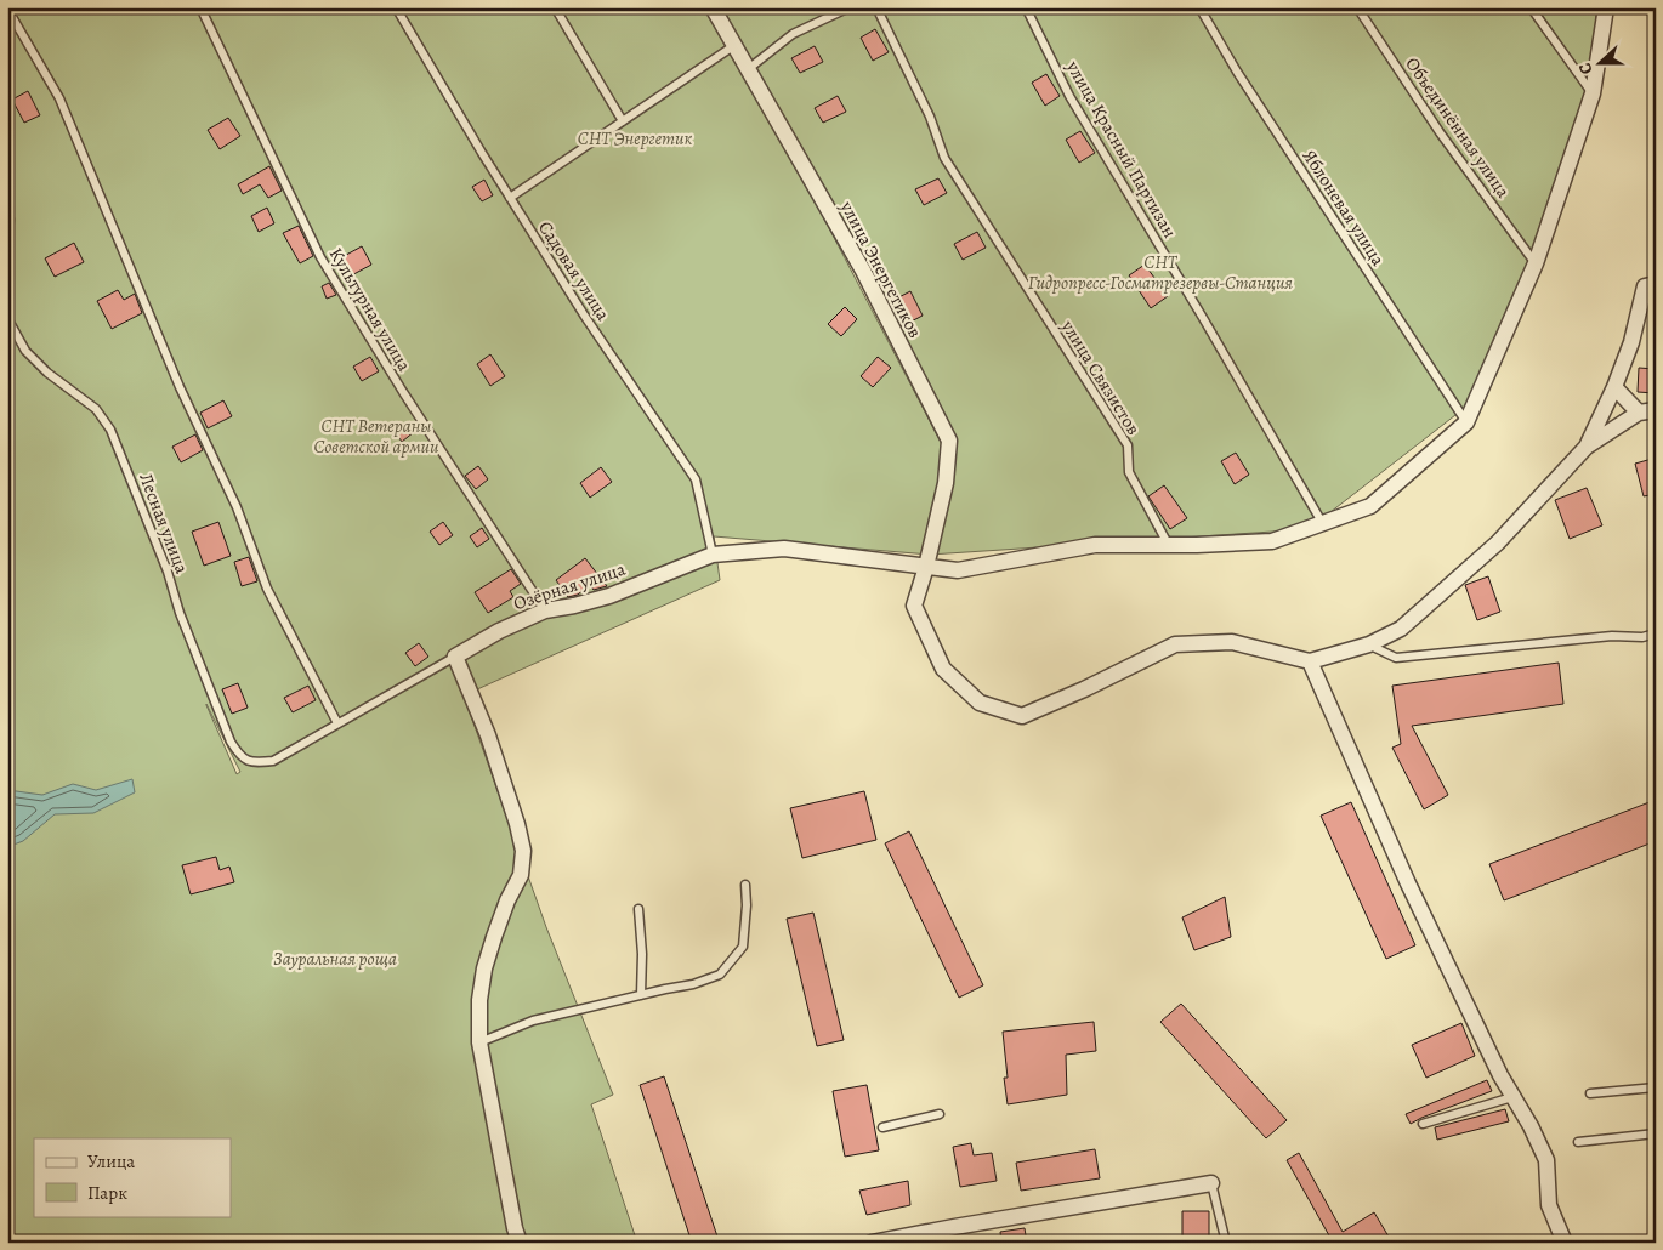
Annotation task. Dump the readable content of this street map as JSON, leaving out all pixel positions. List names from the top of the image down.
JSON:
{
  "streets": {
    "street": ["улица Энергетиков", "Озёрная улица"],
    "lane": [
      "Объединённая улица",
      "улица Красный Партизан",
      "Яблоневая улица",
      "Садовая улица",
      "Культурная улица",
      "улица Связистов",
      "Лесная улица"
    ]
  },
  "crossings": [
    ["улица Красный Партизан", "Озёрная улица"],
    ["Яблоневая улица", "Озёрная улица"],
    ["улица Энергетиков", "Озёрная улица"],
    ["Садовая улица", "Озёрная улица"],
    ["Культурная улица", "Озёрная улица"],
    ["улица Связистов", "Озёрная улица"],
    ["Лесная улица", "Озёрная улица"]
  ],
  "parks": [
    "СНТ Энергетик",
    "СНТ Гидропресс-Госматрезервы-Станция",
    "СНТ Ветераны Советской армии",
    "Зауральная роща"
  ],
  "legend": ["Улица", "Парк"],
  "north": "left"
}
